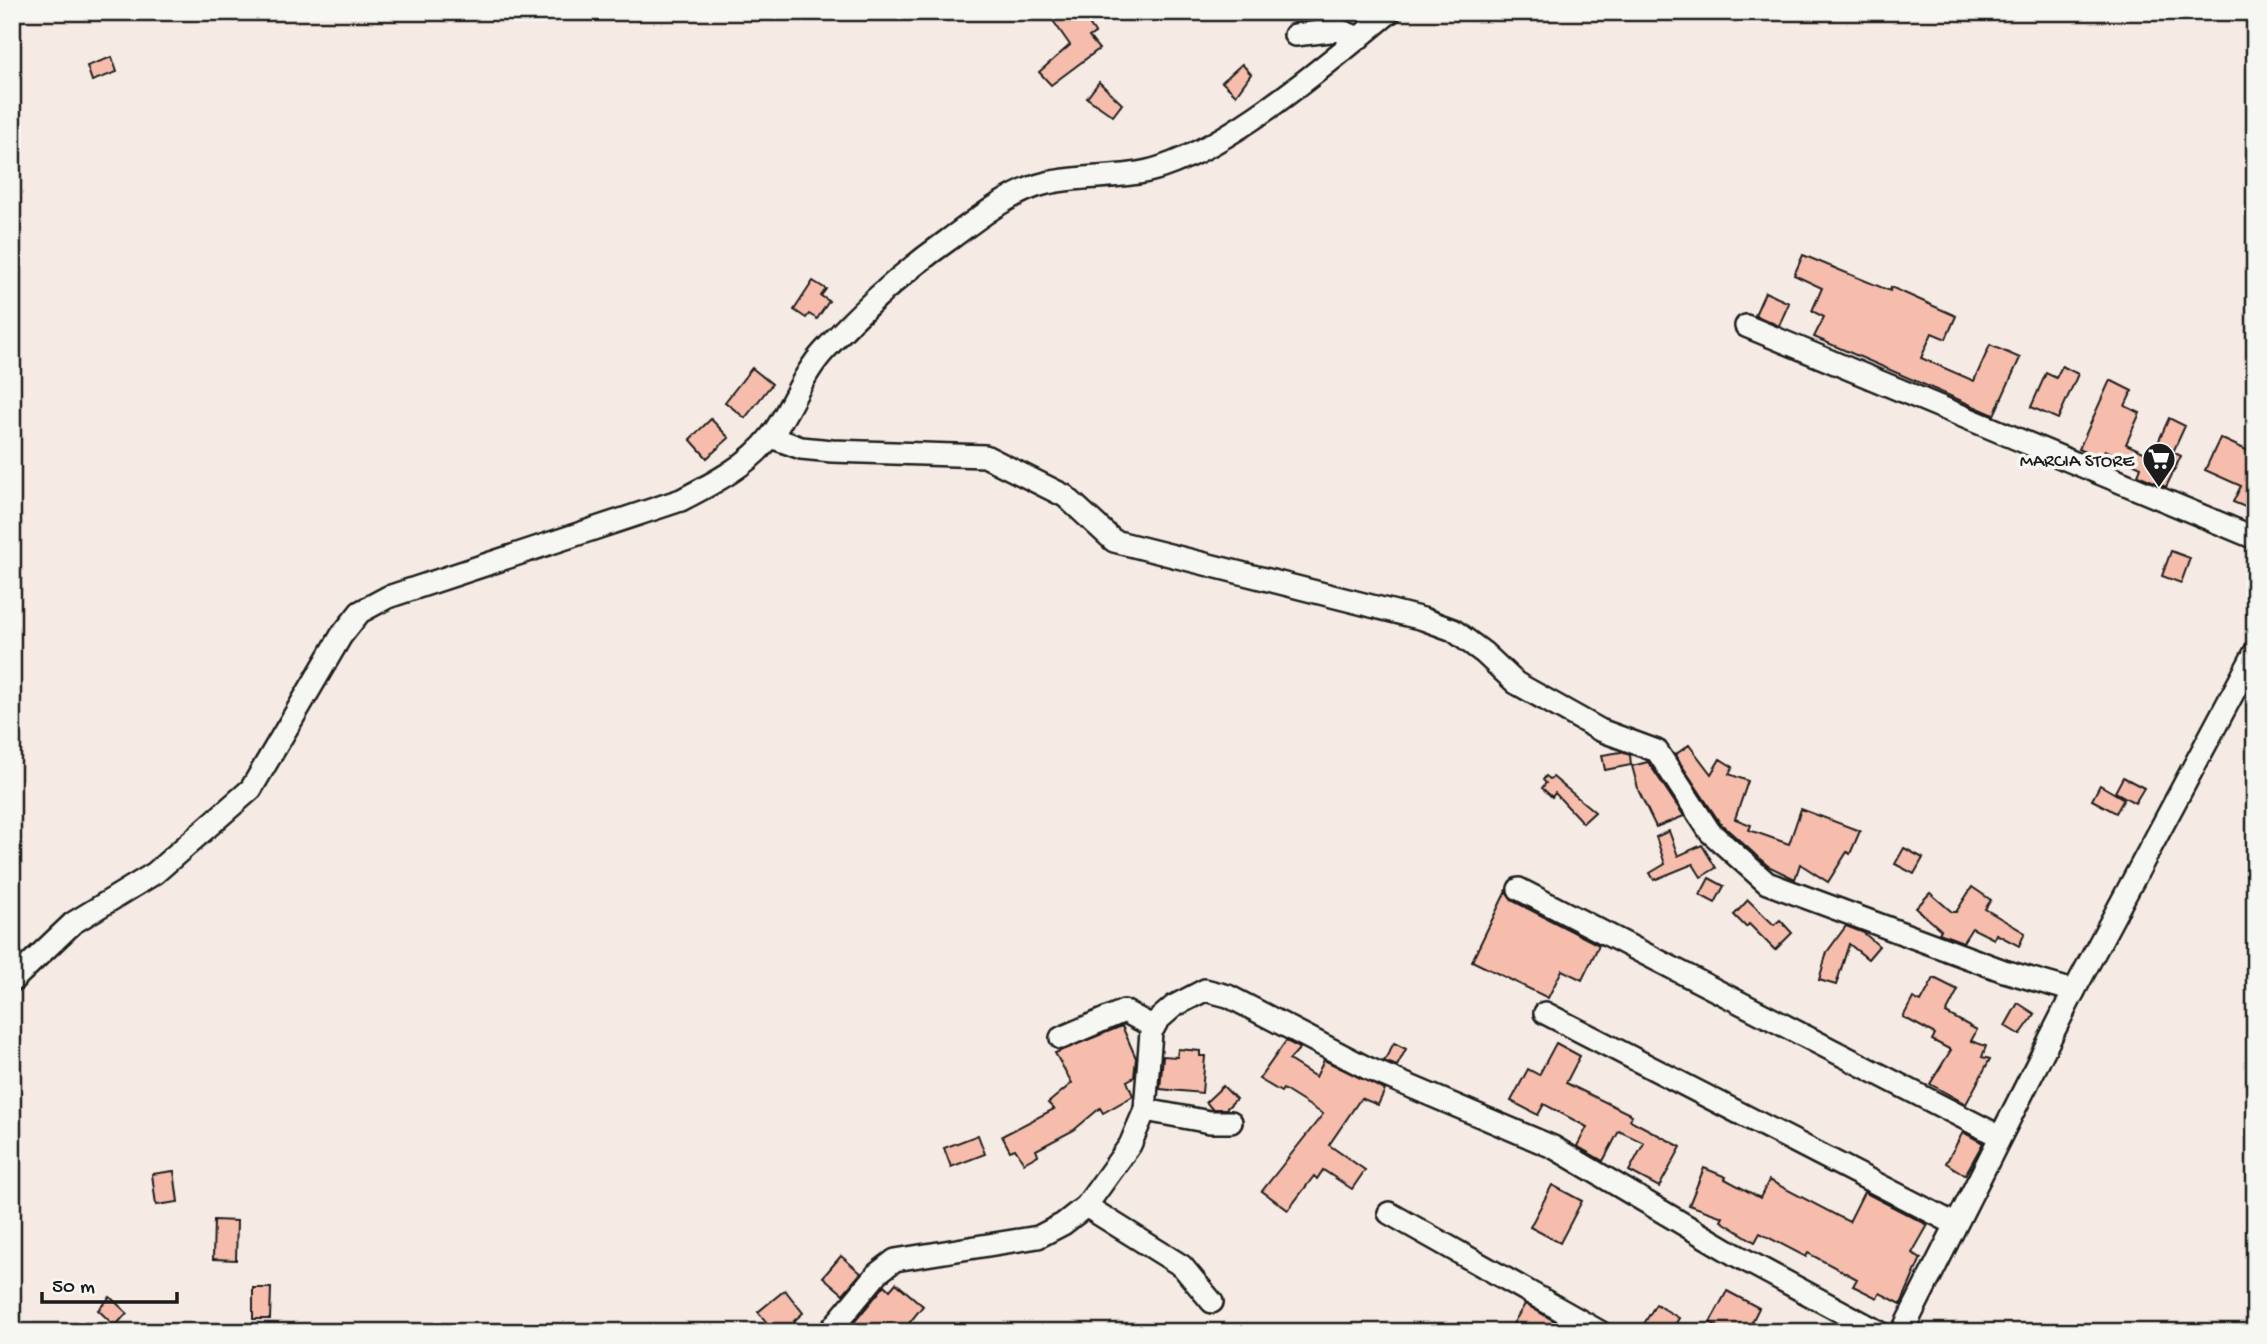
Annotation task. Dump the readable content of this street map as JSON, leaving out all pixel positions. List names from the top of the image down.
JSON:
{
  "places": {
    "supermarket": ["MARCIA STORE"]
  },
  "scale_bar": "50 m"
}
